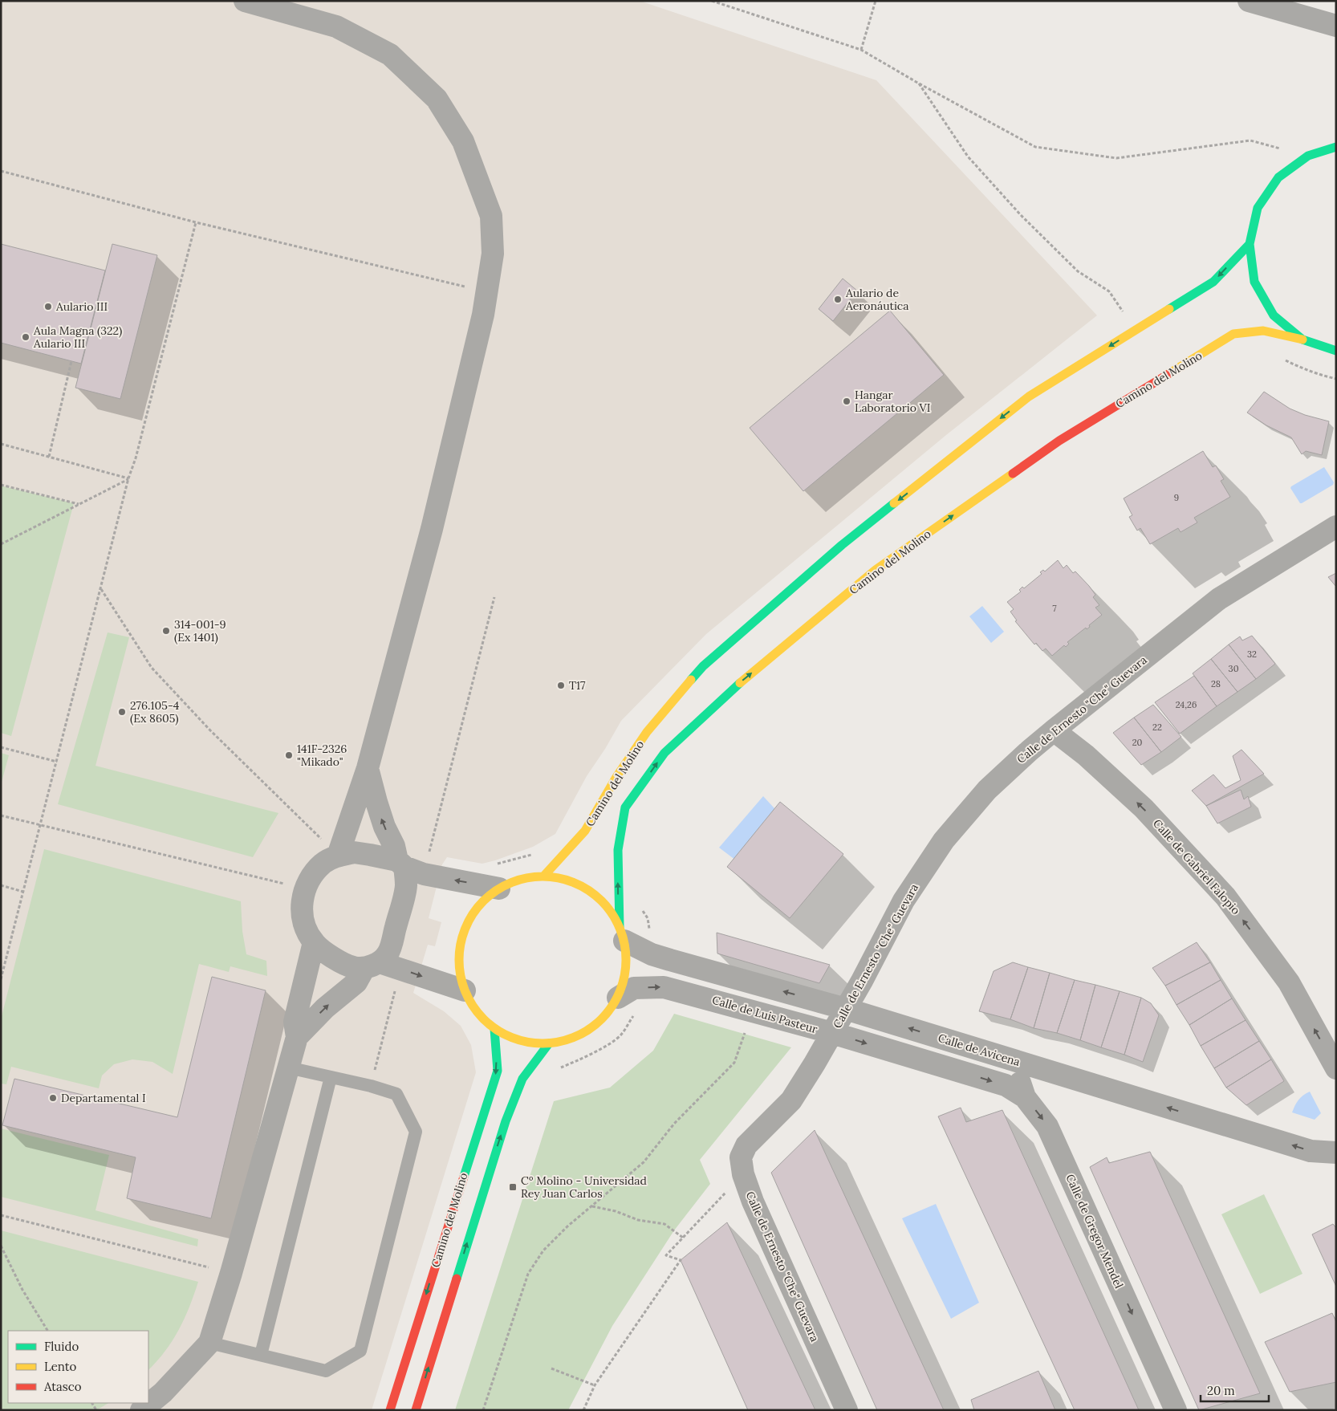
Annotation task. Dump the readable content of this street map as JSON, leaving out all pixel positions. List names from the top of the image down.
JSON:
{
  "streets": {
    "main road": ["Camino del Molino"],
    "street": [
      "Calle de Ernesto \"Che\" Guevara",
      "Calle de Gabriel Falopio",
      "Calle de Luis Pasteur",
      "Calle de Avicena",
      "Calle de Gregor Mendel"
    ]
  },
  "crossings": [
    ["Camino del Molino", "Calle de Luis Pasteur"],
    ["Camino del Molino", "Calle de Avicena"],
    ["Calle de Ernesto \"Che\" Guevara", "Calle de Gabriel Falopio"],
    ["Calle de Ernesto \"Che\" Guevara", "Calle de Luis Pasteur"],
    ["Calle de Ernesto \"Che\" Guevara", "Calle de Avicena"],
    ["Calle de Luis Pasteur", "Calle de Gregor Mendel"],
    ["Calle de Avicena", "Calle de Gregor Mendel"]
  ],
  "one_way": [
    "Calle de Gabriel Falopio",
    "Calle de Luis Pasteur",
    "Calle de Avicena",
    "Calle de Gregor Mendel"
  ],
  "places": {
    "other": [
      "Aulario de Aeronáutica",
      "Aulario III",
      "Aula Magna (322) Aulario III",
      "Hangar Laboratorio VI",
      "314-001-9 (Ex 1401)",
      "T17",
      "276.105-4 (Ex 8605)",
      "141F-2326 \"Mikado\"",
      "Departamental I"
    ],
    "transit": ["Cº Molino - Universidad Rey Juan Carlos"]
  },
  "house_numbers": [
    "9",
    "7",
    "32",
    "30",
    "28",
    "24,26",
    "22",
    "20"
  ],
  "legend": ["Fluido", "Lento", "Atasco"],
  "scale_bar": "20 m"
}
